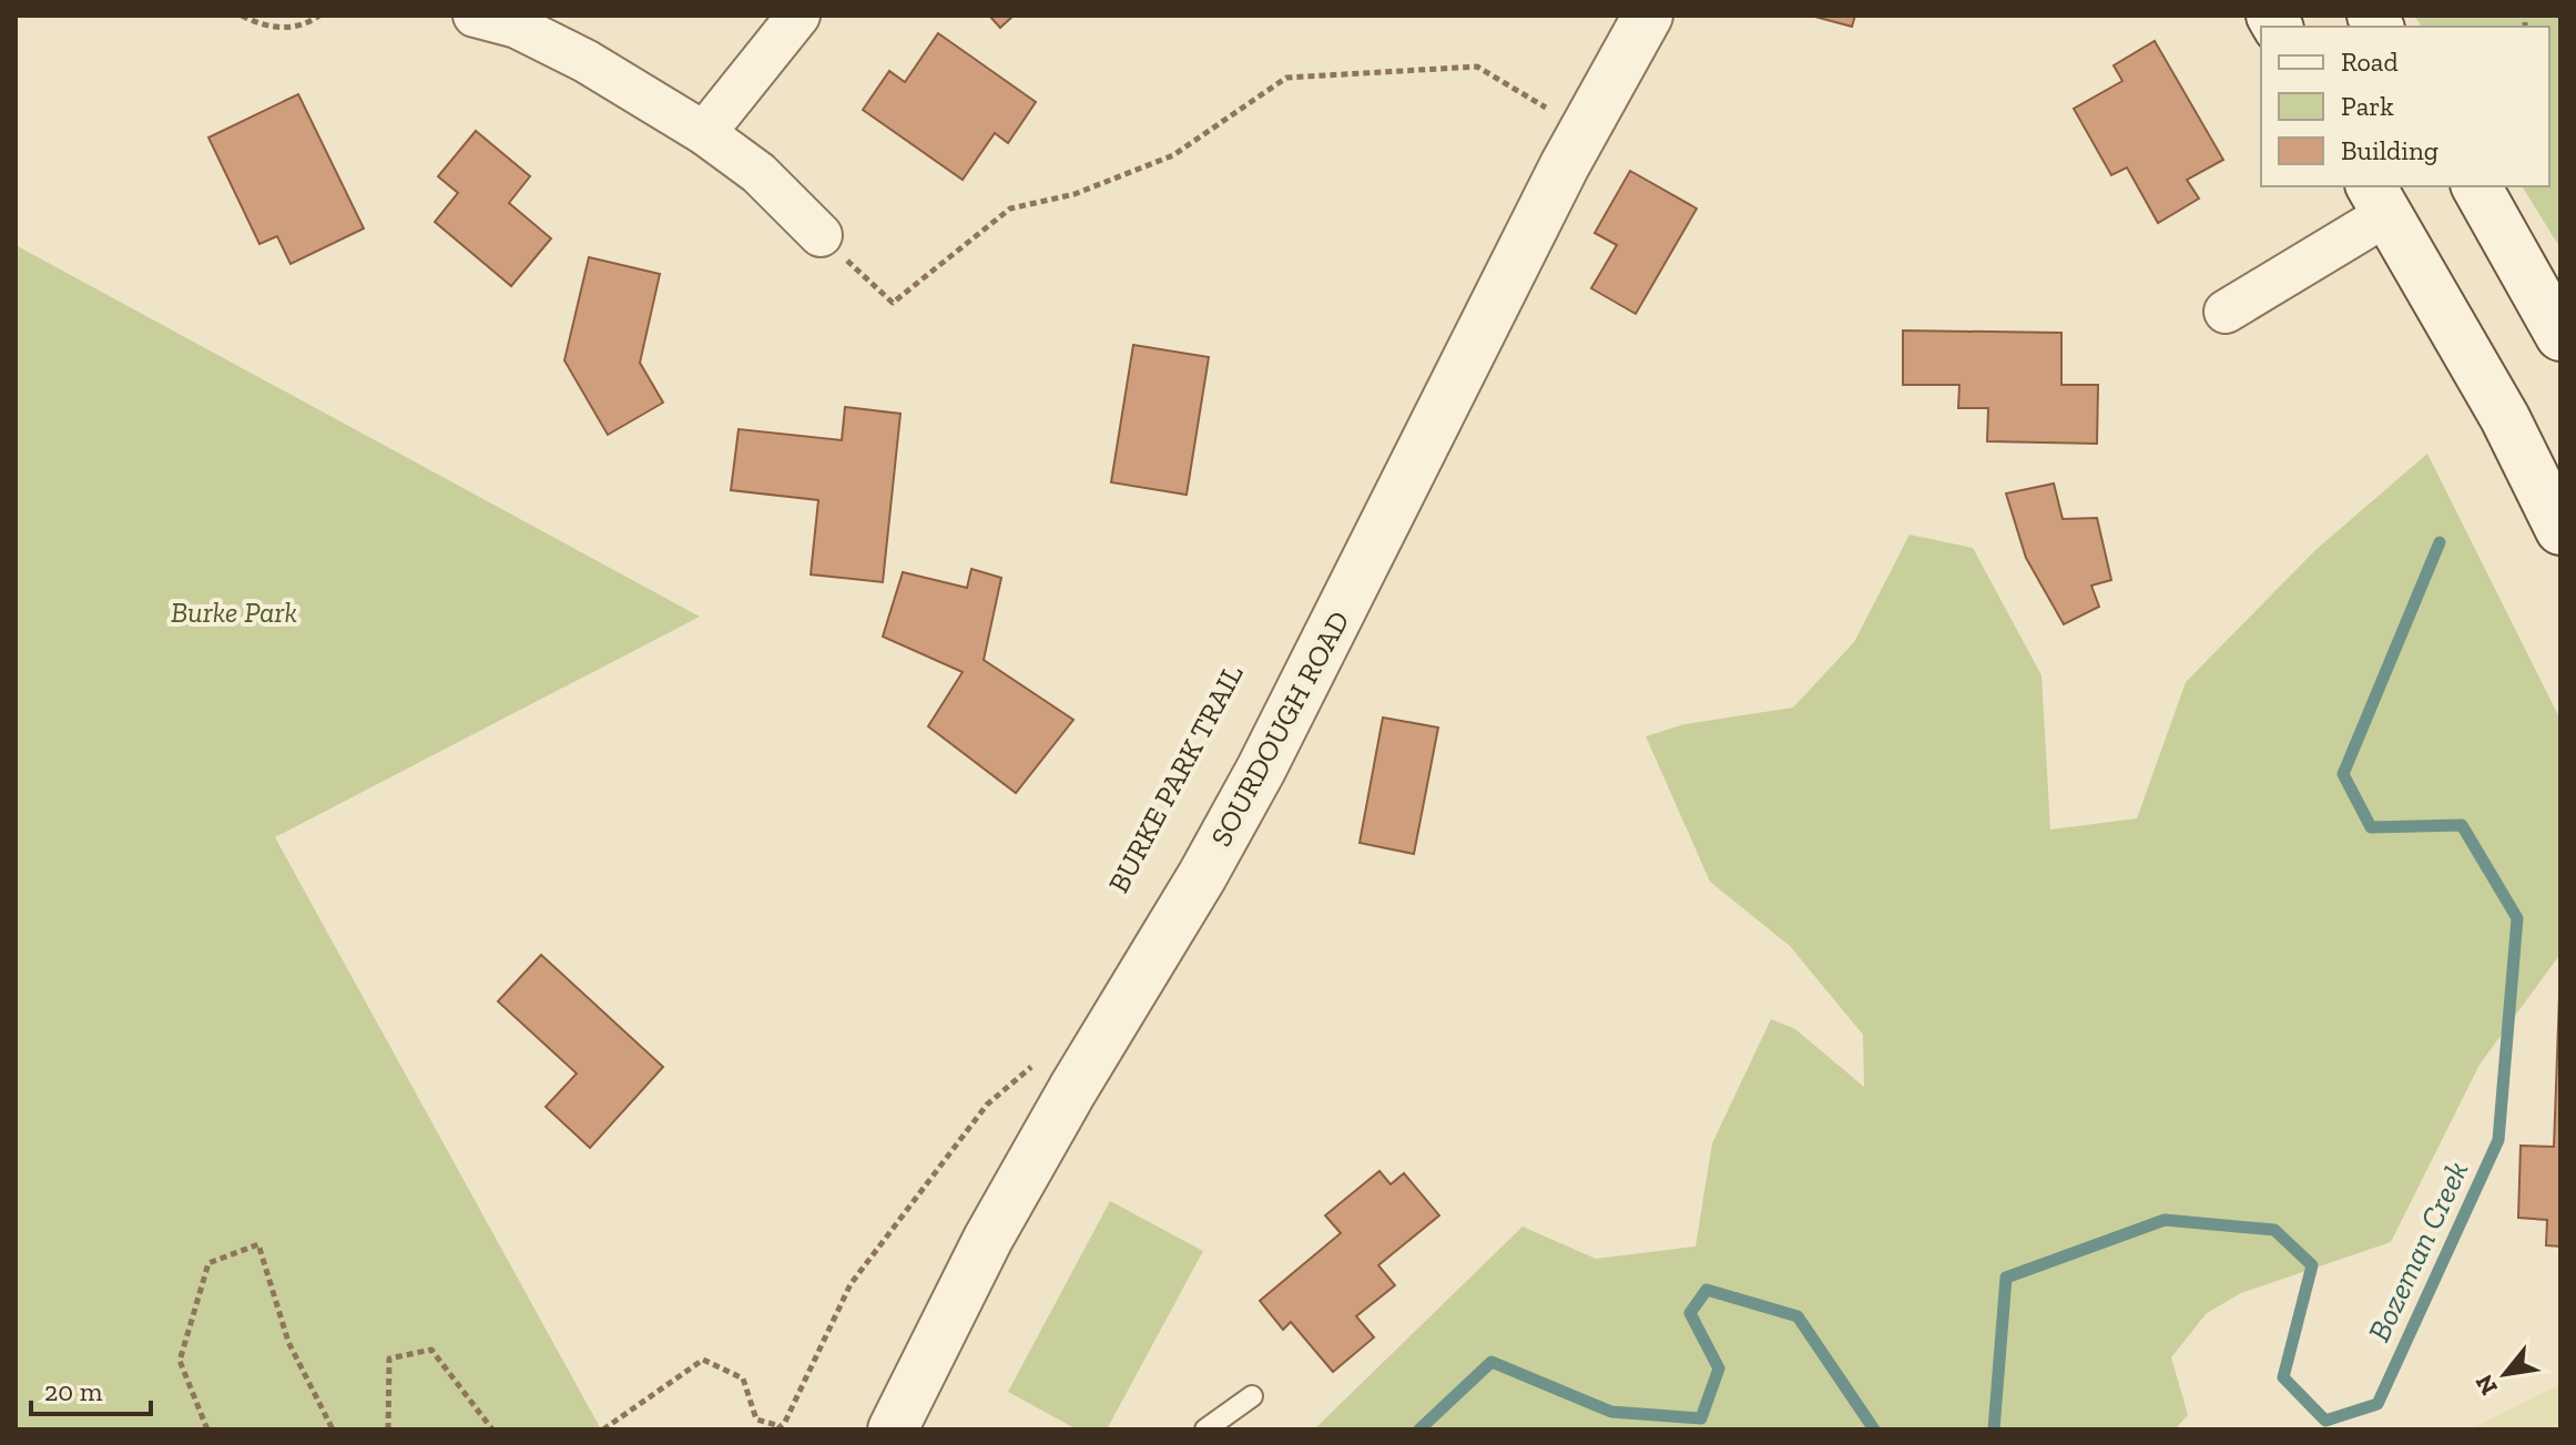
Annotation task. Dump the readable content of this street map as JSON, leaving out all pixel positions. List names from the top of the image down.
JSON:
{
  "streets": {
    "street": ["SOURDOUGH ROAD"]
  },
  "water": ["Bozeman Creek"],
  "parks": ["Burke Park"],
  "legend": ["Road", "Park", "Building"],
  "scale_bar": "20 m",
  "north": "bottom left"
}
